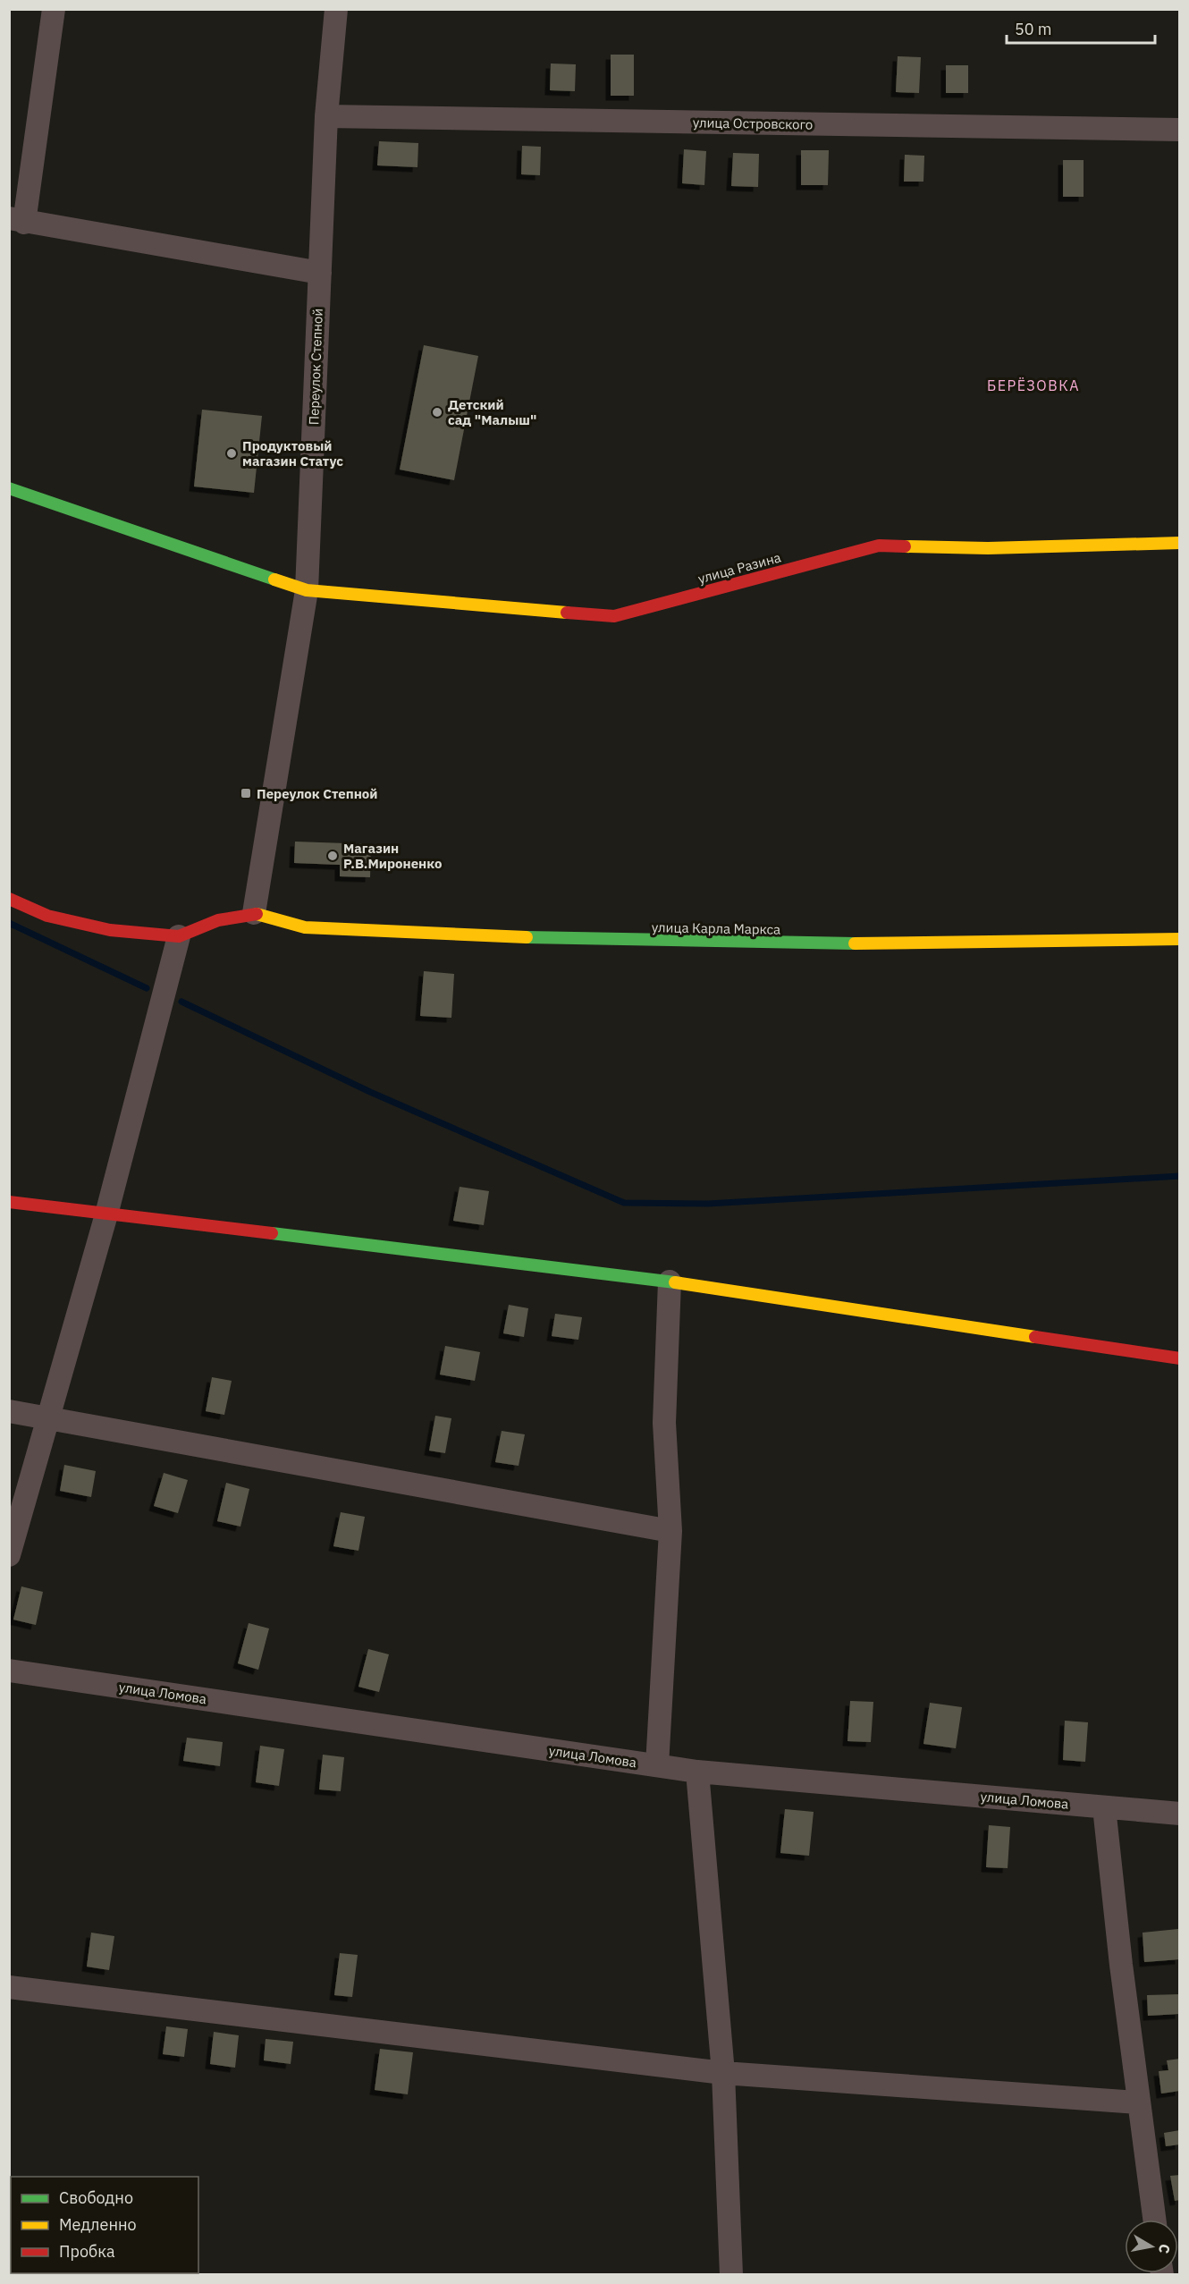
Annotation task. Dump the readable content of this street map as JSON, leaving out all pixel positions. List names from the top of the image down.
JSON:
{
  "streets": {
    "street": [
      "улица Островского",
      "Переулок Степной",
      "улица Разина",
      "улица Карла Маркса",
      "улица Ломова"
    ]
  },
  "crossings": [
    ["улица Островского", "Переулок Степной"],
    ["Переулок Степной", "улица Разина"],
    ["Переулок Степной", "улица Карла Маркса"]
  ],
  "districts": ["БЕРЁЗОВКА"],
  "places": {
    "other": ["Детский сад \"Малыш\"", "Продуктовый магазин Статус", "Магазин Р.В.Мироненко"],
    "transit": ["Переулок Степной"]
  },
  "legend": ["Свободно", "Медленно", "Пробка"],
  "scale_bar": "50 m",
  "north": "right"
}
